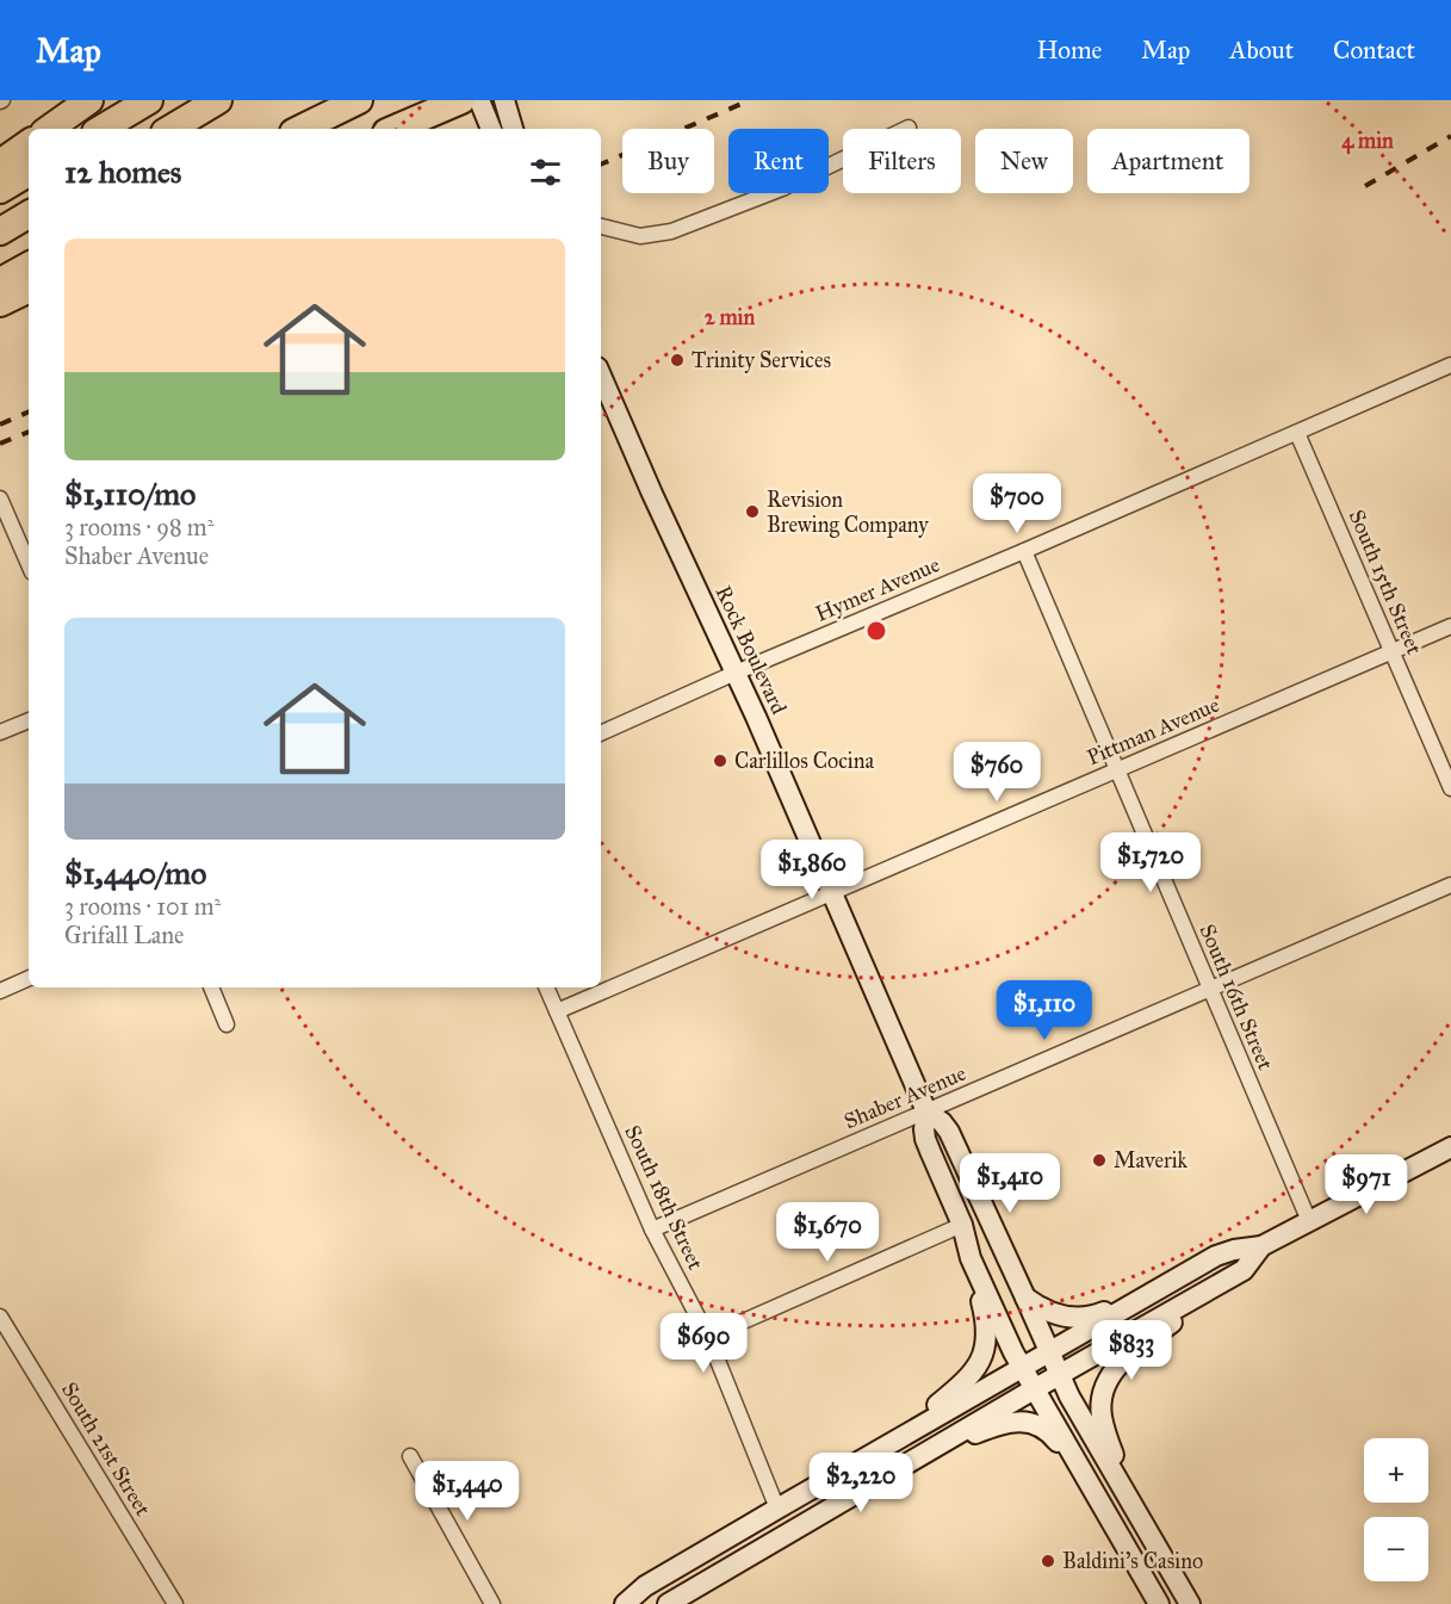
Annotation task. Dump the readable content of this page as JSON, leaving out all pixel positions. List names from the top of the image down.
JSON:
{
  "streets": {
    "main road": ["Rock Boulevard"],
    "street": [
      "South 15th Street",
      "Hymer Avenue",
      "Pittman Avenue",
      "South 16th Street",
      "Shaber Avenue",
      "South 18th Street",
      "South 21st Street"
    ]
  },
  "crossings": [
    ["South 15th Street", "Hymer Avenue"],
    ["South 15th Street", "Pittman Avenue"],
    ["Hymer Avenue", "Rock Boulevard"],
    ["Hymer Avenue", "South 16th Street"],
    ["Rock Boulevard", "Pittman Avenue"],
    ["Rock Boulevard", "Shaber Avenue"],
    ["Pittman Avenue", "South 16th Street"],
    ["Pittman Avenue", "South 18th Street"],
    ["South 16th Street", "Shaber Avenue"],
    ["Shaber Avenue", "South 18th Street"]
  ],
  "places": [
    "Trinity Services",
    "Revision Brewing Company",
    "Carlillos Cocina",
    "Maverik",
    "Baldini's Casino"
  ],
  "page": {
    "header": "Map",
    "nav": [
      "Home",
      "Map",
      "About",
      "Contact"
    ],
    "chip": [
      "Buy",
      "Rent",
      "Filters",
      "New",
      "Apartment"
    ],
    "heading": "12 homes",
    "list": [
      {
        "name": "$1,110/mo",
        "note": "3 rooms · 98 m² · Shaber Avenue"
      },
      {
        "name": "$1,440/mo",
        "note": "3 rooms · 101 m² · Grifall Lane"
      }
    ],
    "price": [
      "$700",
      "$760",
      "$1,720",
      "$1,860",
      "$1,110",
      "$1,410",
      "$971",
      "$1,670",
      "$690",
      "$833",
      "$2,220",
      "$1,440"
    ],
    "map_buttons": ["+", "−"]
  },
  "rings": ["4 min", "2 min"]
}
